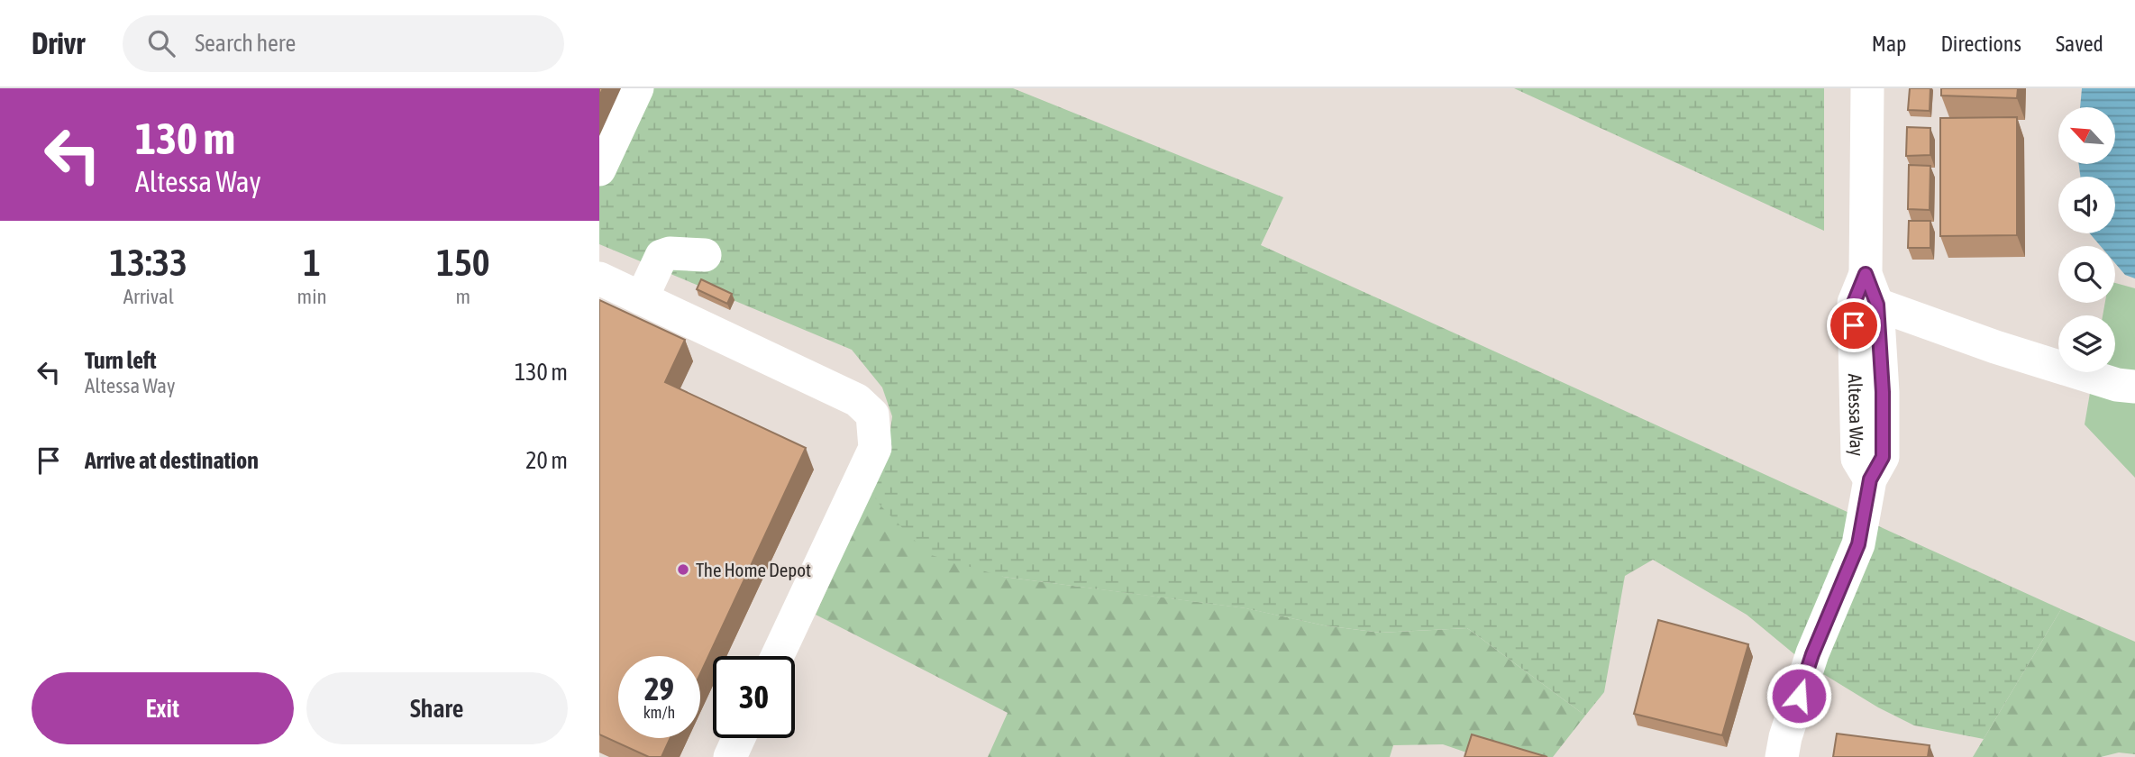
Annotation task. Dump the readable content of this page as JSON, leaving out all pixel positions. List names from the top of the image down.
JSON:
{
  "streets": {
    "street": ["Altessa Way"]
  },
  "places": ["The Home Depot"],
  "north": "top left",
  "page": {
    "header": "Drivr",
    "search": "Search here",
    "nav": ["Map", "Directions", "Saved"],
    "turn": ["130 m", "Altessa Way"],
    "eta": [
      "13:33",
      "Arrival",
      "1",
      "min",
      "150",
      "m"
    ],
    "list": [
      {
        "name": "Turn left",
        "note": "Altessa Way",
        "value": "130 m"
      },
      {
        "name": "Arrive at destination",
        "value": "20 m"
      }
    ],
    "speed": "29 km/h",
    "limit": "30",
    "buttons": ["Exit", "Share"]
  }
}
